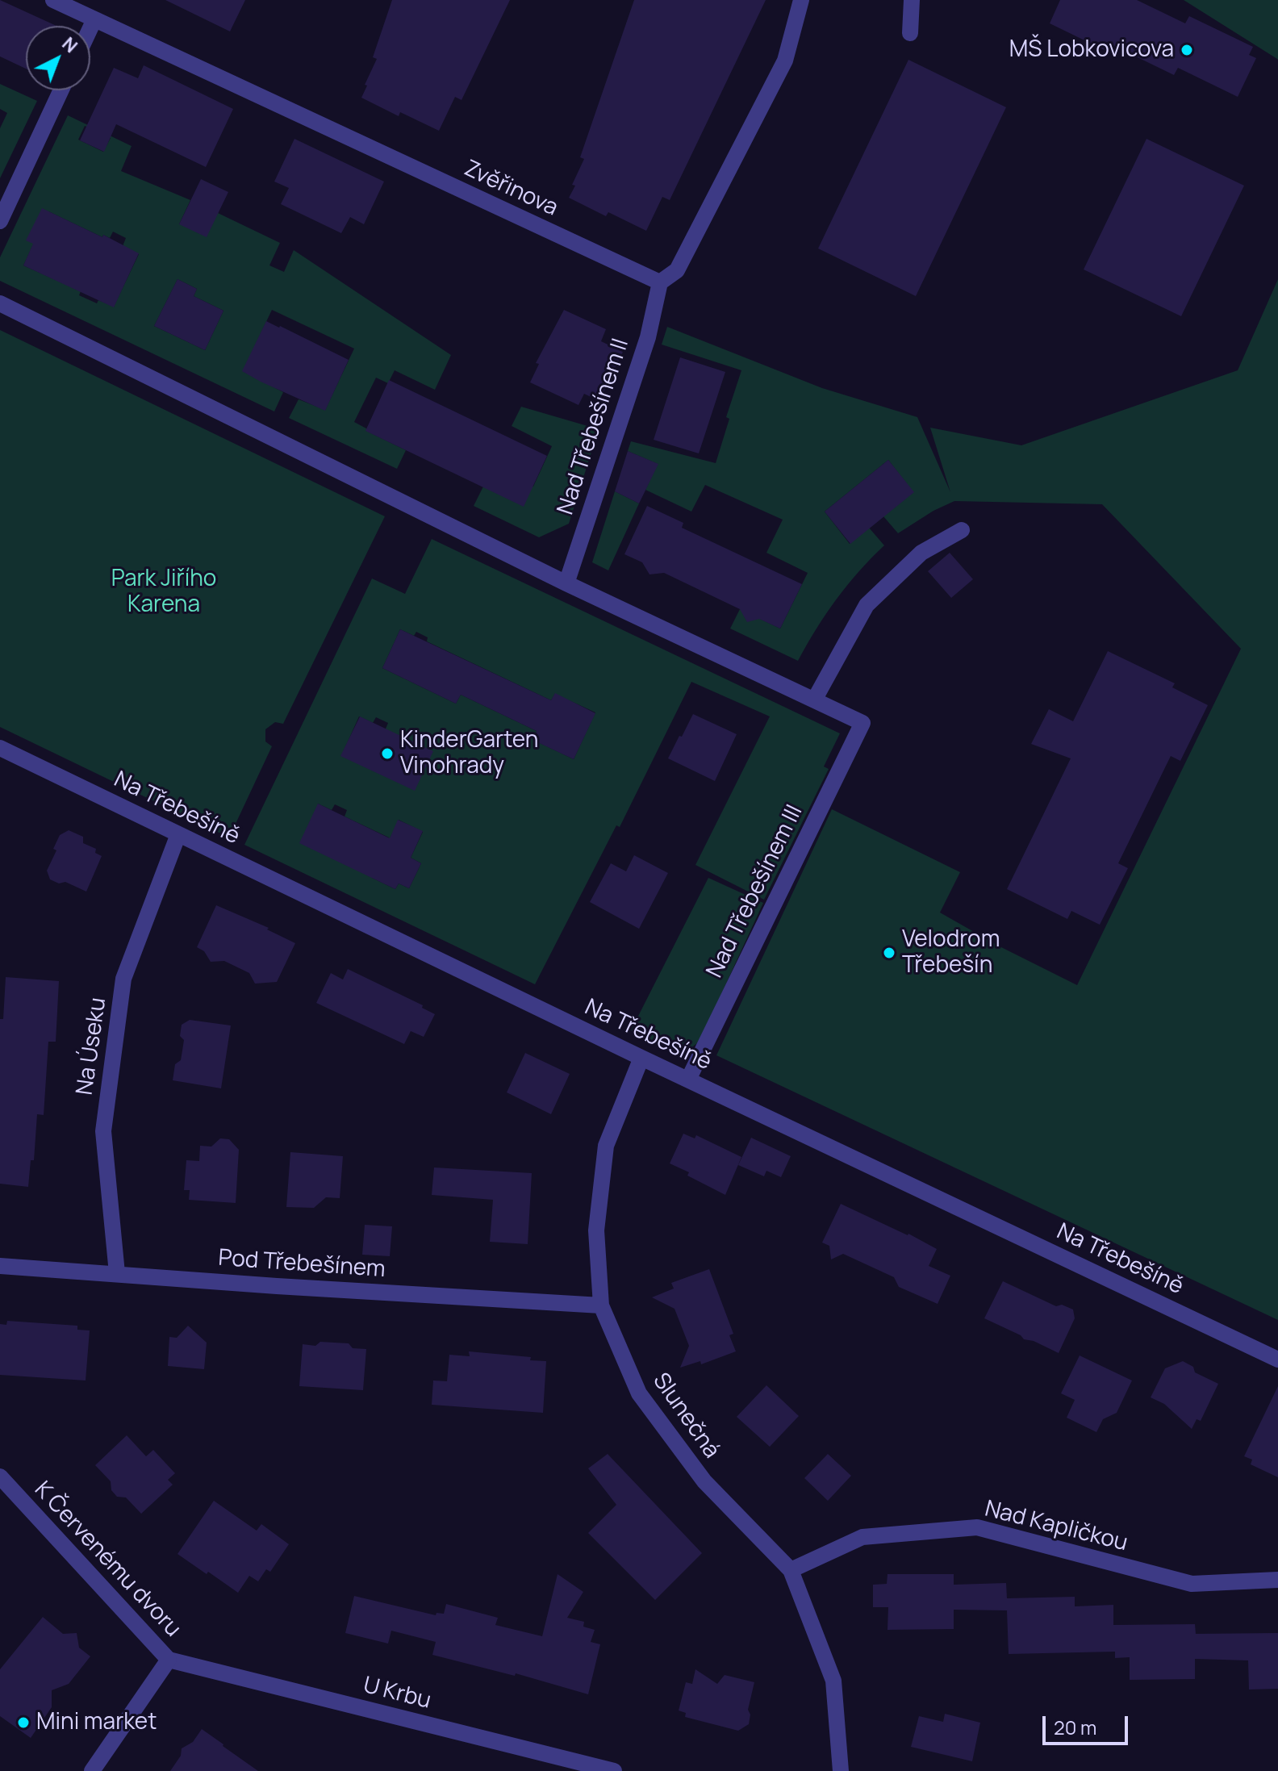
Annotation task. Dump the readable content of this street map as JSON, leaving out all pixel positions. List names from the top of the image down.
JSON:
{
  "streets": {
    "street": [
      "Zvěřinova",
      "Nad Třebešínem II",
      "Na Třebešíně",
      "Nad Třebešínem III",
      "Na Úseku",
      "Pod Třebešínem",
      "Slunečná",
      "Nad Kapličkou",
      "K Červenému dvoru",
      "U Krbu"
    ]
  },
  "crossings": [
    ["Zvěřinova", "Nad Třebešínem II"],
    ["Na Třebešíně", "Nad Třebešínem III"],
    ["Na Třebešíně", "Na Úseku"],
    ["Na Třebešíně", "Slunečná"],
    ["Na Úseku", "Pod Třebešínem"],
    ["Pod Třebešínem", "Slunečná"],
    ["Slunečná", "Nad Kapličkou"],
    ["K Červenému dvoru", "U Krbu"]
  ],
  "parks": ["Park Jiřího Karena"],
  "places": [
    "MŠ Lobkovicova",
    "KinderGarten Vinohrady",
    "Velodrom Třebešín",
    "Mini market"
  ],
  "scale_bar": "20 m",
  "north": "top right"
}
